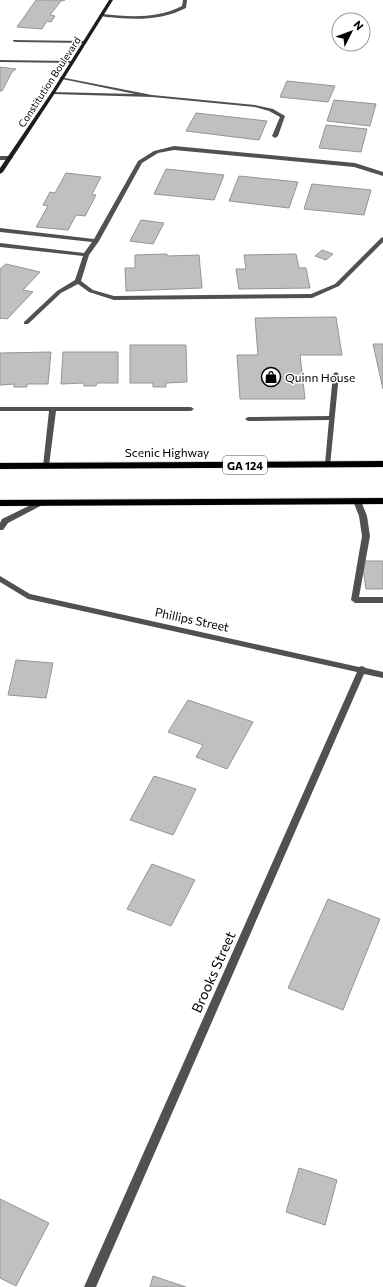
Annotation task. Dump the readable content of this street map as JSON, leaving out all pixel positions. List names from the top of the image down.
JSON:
{
  "streets": {
    "highway": ["Scenic Highway", "GA 124"],
    "street": ["Constitution Boulevard", "Phillips Street", "Brooks Street"]
  },
  "crossings": [
    ["Phillips Street", "Brooks Street"]
  ],
  "places": {
    "shop": ["Quinn House"]
  },
  "north": "top right"
}
